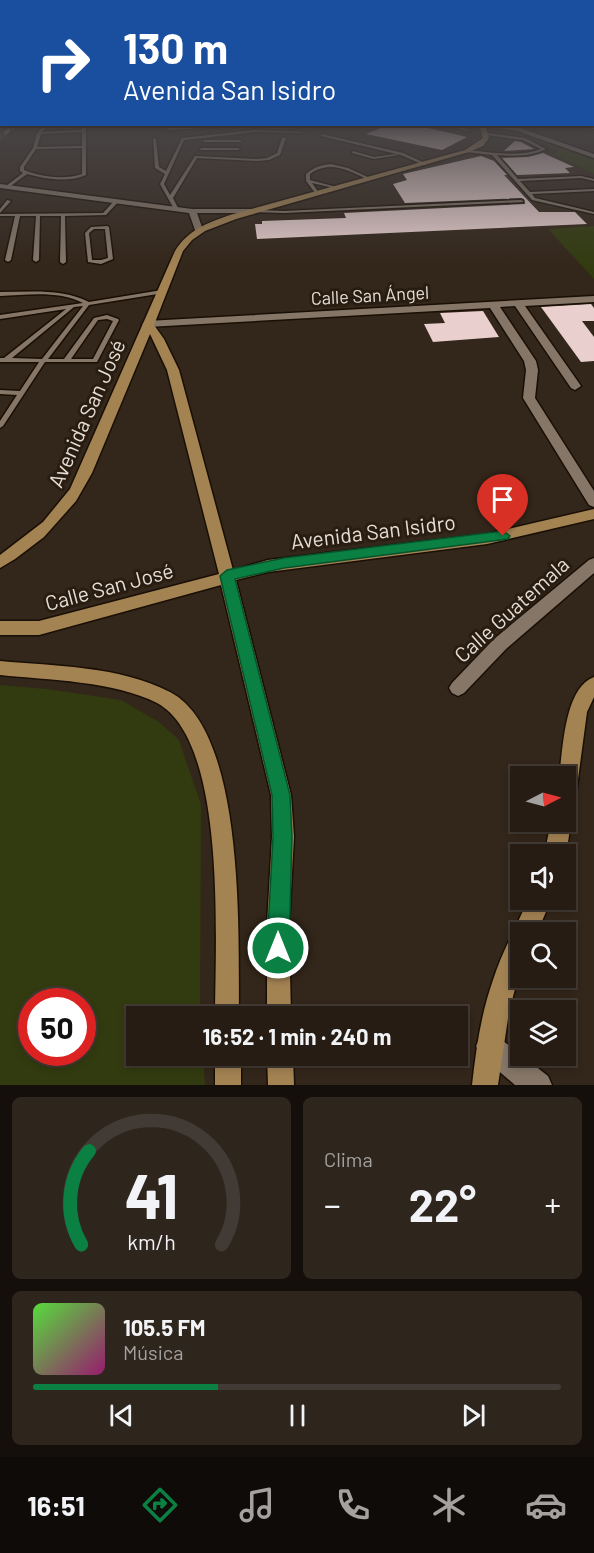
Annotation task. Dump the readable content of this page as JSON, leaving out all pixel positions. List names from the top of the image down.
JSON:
{
  "streets": {
    "main road": ["Avenida San José", "Avenida San Isidro", "Calle San José"],
    "street": ["Calle San Ángel", "Calle Guatemala"]
  },
  "crossings": [
    ["Calle San Ángel", "Avenida San José"],
    ["Avenida San José", "Avenida San Isidro"],
    ["Avenida San José", "Calle San José"],
    ["Avenida San Isidro", "Calle San José"]
  ],
  "north": "right",
  "page": {
    "turn": ["130 m", "Avenida San Isidro"],
    "limit": "50",
    "trip": "16:52 · 1 min · 240 m",
    "tile": "Clima",
    "heat": ["−", "22°", "+"],
    "song": ["105.5 FM", "Música"],
    "tabs": "16:51",
    "gauge": ["41", "km/h"]
  }
}
